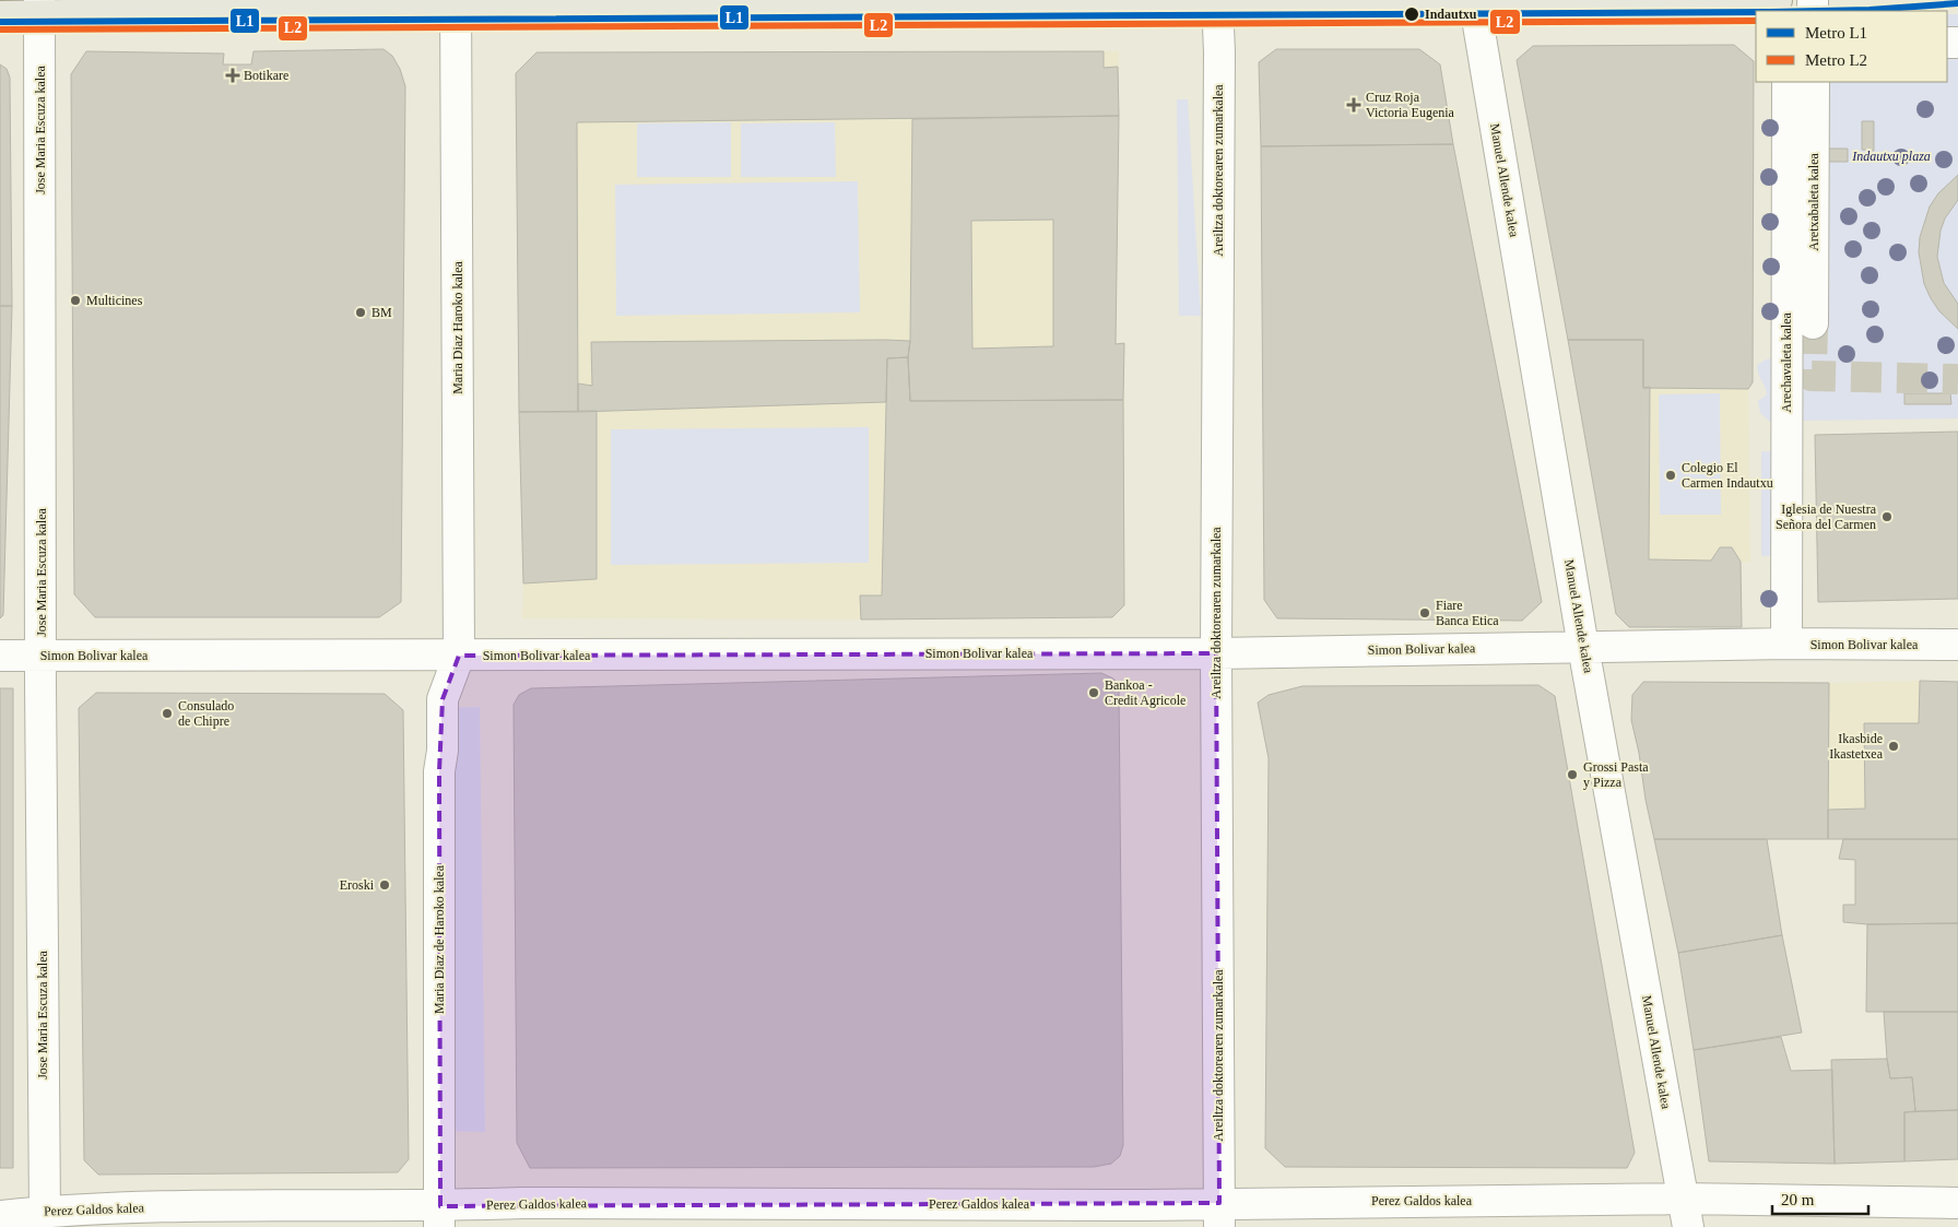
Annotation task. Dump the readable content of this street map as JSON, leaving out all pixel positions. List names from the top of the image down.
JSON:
{
  "streets": {
    "street": [
      "Jose Maria Escuza kalea",
      "Areiltza doktorearen zumarkalea",
      "Manuel Allende kalea",
      "Aretxabaleta kalea",
      "Maria Diaz Haroko kalea",
      "Arechavaleta kalea",
      "Simon Bolivar kalea",
      "Maria Diaz de Haroko kalea",
      "Perez Galdos kalea"
    ]
  },
  "crossings": [
    ["Jose Maria Escuza kalea", "Simon Bolivar kalea"],
    ["Jose Maria Escuza kalea", "Perez Galdos kalea"],
    ["Areiltza doktorearen zumarkalea", "Simon Bolivar kalea"],
    ["Areiltza doktorearen zumarkalea", "Perez Galdos kalea"],
    ["Manuel Allende kalea", "Simon Bolivar kalea"],
    ["Manuel Allende kalea", "Perez Galdos kalea"],
    ["Maria Diaz Haroko kalea", "Simon Bolivar kalea"],
    ["Maria Diaz Haroko kalea", "Maria Diaz de Haroko kalea"],
    ["Arechavaleta kalea", "Simon Bolivar kalea"],
    ["Simon Bolivar kalea", "Maria Diaz de Haroko kalea"],
    ["Maria Diaz de Haroko kalea", "Perez Galdos kalea"]
  ],
  "parks": ["Indautxu plaza"],
  "places": {
    "other": [
      "Indautxu",
      "Multicines",
      "BM",
      "Colegio El Carmen Indautxu",
      "Iglesia de Nuestra Señora del Carmen",
      "Fiare Banca Etica",
      "Bankoa - Credit Agricole",
      "Consulado de Chipre",
      "Ikasbide Ikastetxea",
      "Grossi Pasta y Pizza",
      "Eroski"
    ],
    "health": ["Botikare", "Cruz Roja Victoria Eugenia"]
  },
  "lines": ["metro line L1", "metro line L2"],
  "legend": ["Metro L1", "Metro L2"],
  "scale_bar": "20 m"
}
